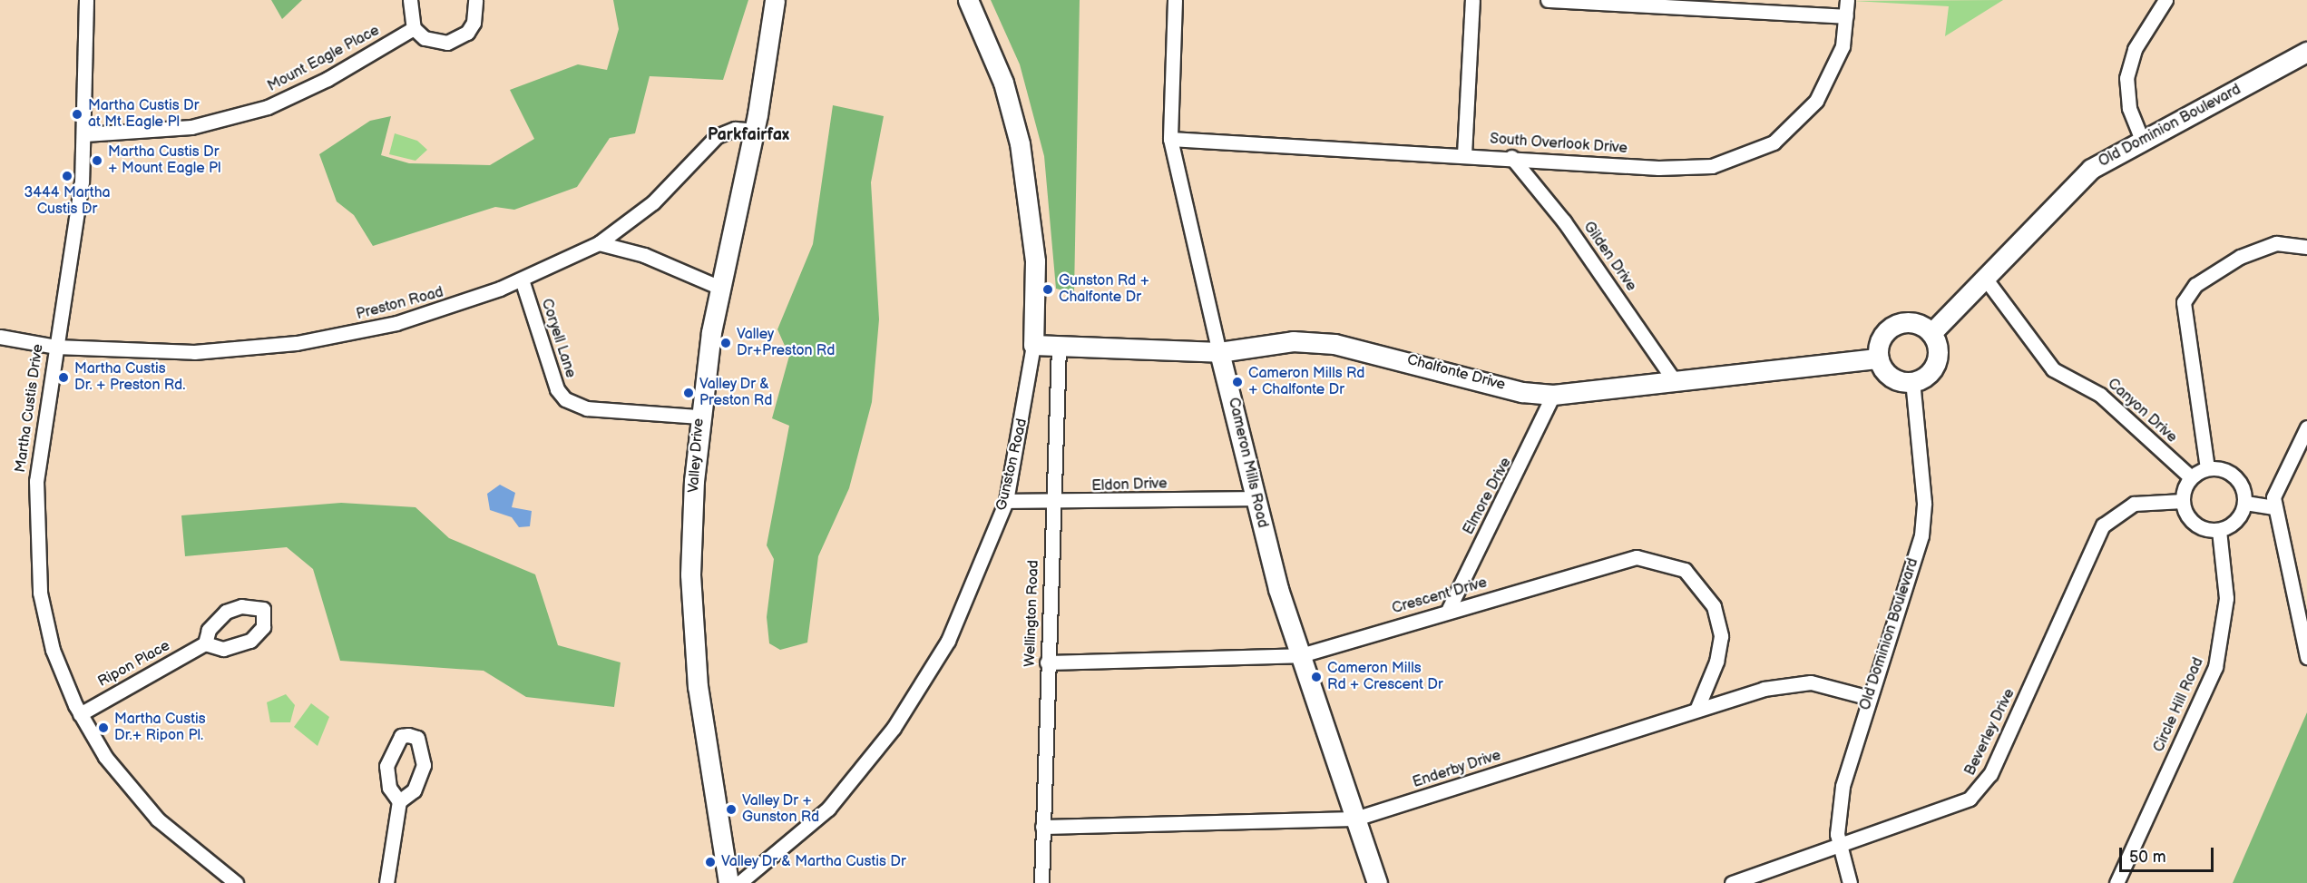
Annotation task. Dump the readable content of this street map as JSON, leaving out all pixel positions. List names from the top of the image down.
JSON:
{
  "streets": {
    "street": [
      "Mount Eagle Place",
      "Old Dominion Boulevard",
      "South Overlook Drive",
      "Gilden Drive",
      "Preston Road",
      "Coryell Lane",
      "Chalfonte Drive",
      "Martha Custis Drive",
      "Canyon Drive",
      "Valley Drive",
      "Cameron Mills Road",
      "Gunston Road",
      "Eldon Drive",
      "Elmore Drive",
      "Crescent Drive",
      "Wellington Road",
      "Ripon Place",
      "Circle Hill Road",
      "Beverley Drive",
      "Enderby Drive"
    ]
  },
  "crossings": [
    ["Mount Eagle Place", "Martha Custis Drive"],
    ["Old Dominion Boulevard", "Chalfonte Drive"],
    ["Old Dominion Boulevard", "Canyon Drive"],
    ["Old Dominion Boulevard", "Beverley Drive"],
    ["Old Dominion Boulevard", "Enderby Drive"],
    ["South Overlook Drive", "Gilden Drive"],
    ["South Overlook Drive", "Cameron Mills Road"],
    ["Gilden Drive", "Chalfonte Drive"],
    ["Preston Road", "Coryell Lane"],
    ["Preston Road", "Martha Custis Drive"],
    ["Preston Road", "Valley Drive"],
    ["Coryell Lane", "Valley Drive"],
    ["Chalfonte Drive", "Cameron Mills Road"],
    ["Chalfonte Drive", "Gunston Road"],
    ["Chalfonte Drive", "Elmore Drive"],
    ["Chalfonte Drive", "Wellington Road"],
    ["Martha Custis Drive", "Ripon Place"],
    ["Canyon Drive", "Circle Hill Road"],
    ["Canyon Drive", "Beverley Drive"],
    ["Cameron Mills Road", "Eldon Drive"],
    ["Cameron Mills Road", "Crescent Drive"],
    ["Cameron Mills Road", "Enderby Drive"],
    ["Gunston Road", "Eldon Drive"],
    ["Eldon Drive", "Wellington Road"],
    ["Elmore Drive", "Crescent Drive"],
    ["Crescent Drive", "Wellington Road"],
    ["Crescent Drive", "Enderby Drive"],
    ["Wellington Road", "Enderby Drive"],
    ["Circle Hill Road", "Beverley Drive"]
  ],
  "districts": ["Parkfairfax"],
  "places": [
    "Martha Custis Dr at Mt Eagle Pl",
    "Martha Custis Dr + Mount Eagle Pl",
    "3444 Martha Custis Dr",
    "Gunston Rd + Chalfonte Dr",
    "Valley Dr+Preston Rd",
    "Martha Custis Dr. + Preston Rd.",
    "Cameron Mills Rd + Chalfonte Dr",
    "Valley Dr & Preston Rd",
    "Cameron Mills Rd + Crescent Dr",
    "Martha Custis Dr.+ Ripon Pl.",
    "Valley Dr + Gunston Rd",
    "Valley Dr & Martha Custis Dr"
  ],
  "scale_bar": "50 m"
}
